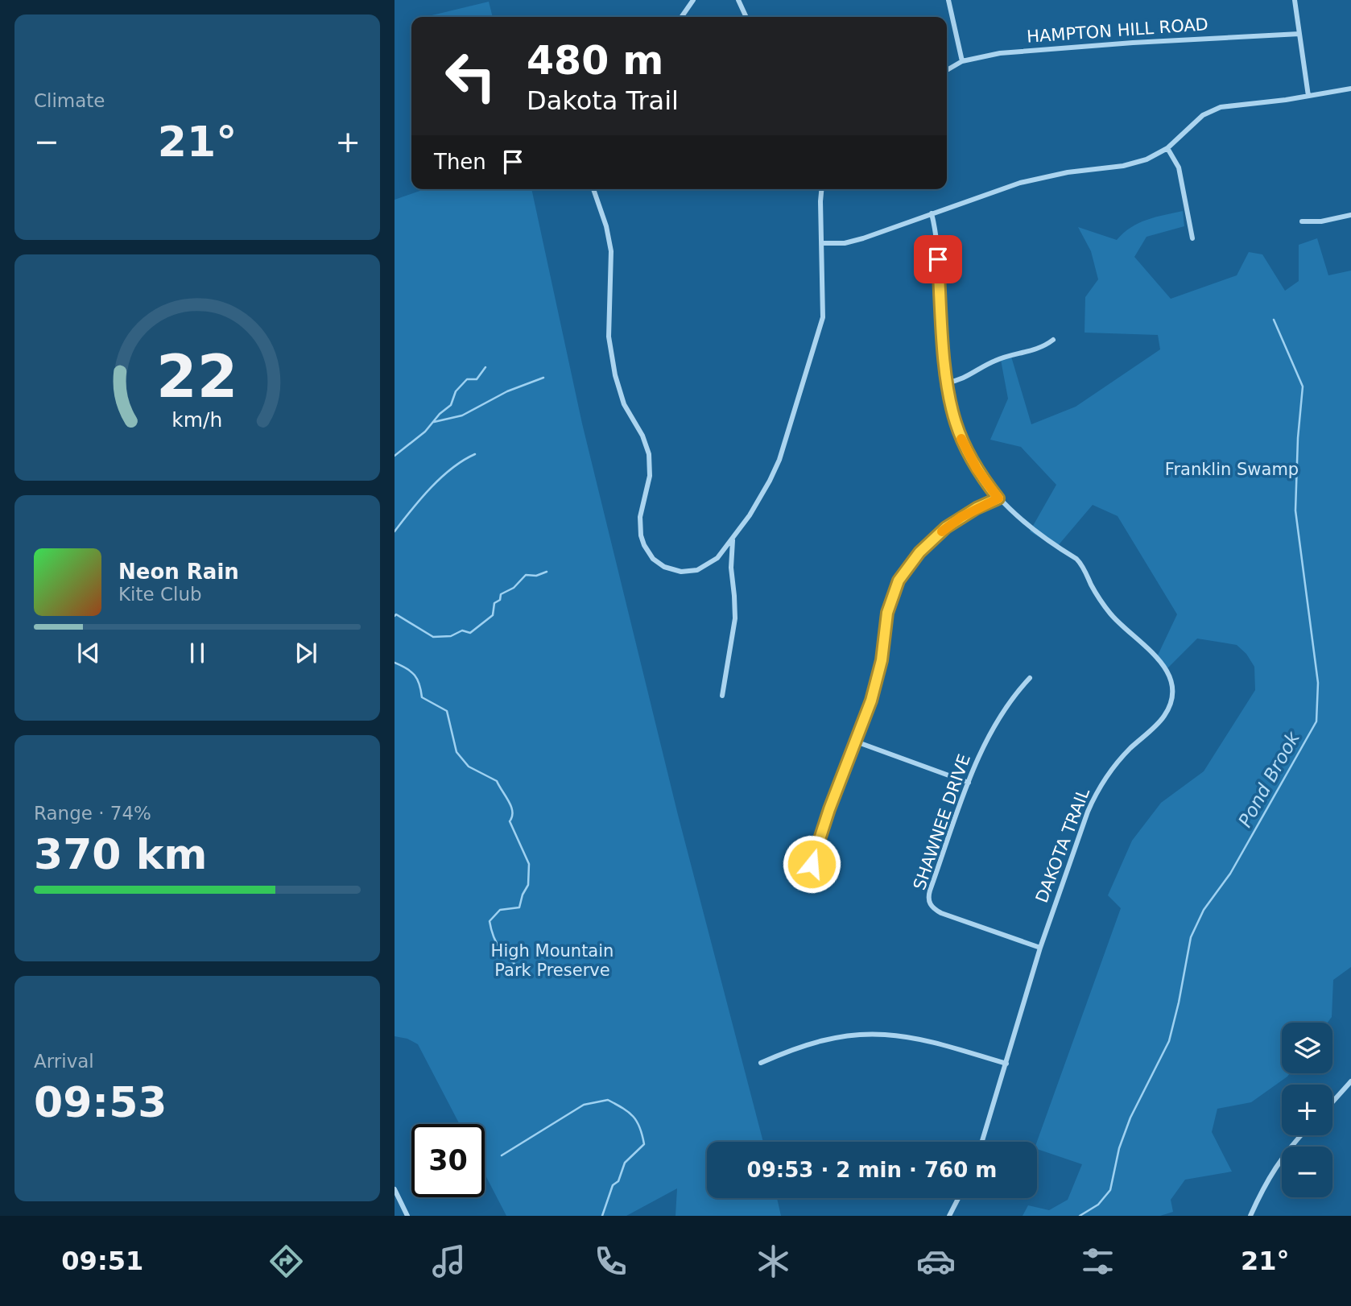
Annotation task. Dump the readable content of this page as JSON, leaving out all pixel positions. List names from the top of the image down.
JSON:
{
  "streets": {
    "street": ["HAMPTON HILL ROAD", "SHAWNEE DRIVE", "DAKOTA TRAIL"]
  },
  "crossings": [
    ["SHAWNEE DRIVE", "DAKOTA TRAIL"]
  ],
  "water": ["Pond Brook"],
  "parks": ["Franklin Swamp", "High Mountain Park Preserve"],
  "page": {
    "tile": [
      "Climate",
      ["Range · 74%", "370 km"],
      ["Arrival", "09:53"]
    ],
    "turn": ["480 m", "Dakota Trail"],
    "heat": ["−", "21°", "+"],
    "then": "Then",
    "song": ["Neon Rain", "Kite Club"],
    "map_buttons": ["+", "−"],
    "limit": "30",
    "trip": "09:53 · 2 min · 760 m",
    "tabs": ["09:51", "21°"],
    "gauge": ["22", "km/h"]
  }
}
